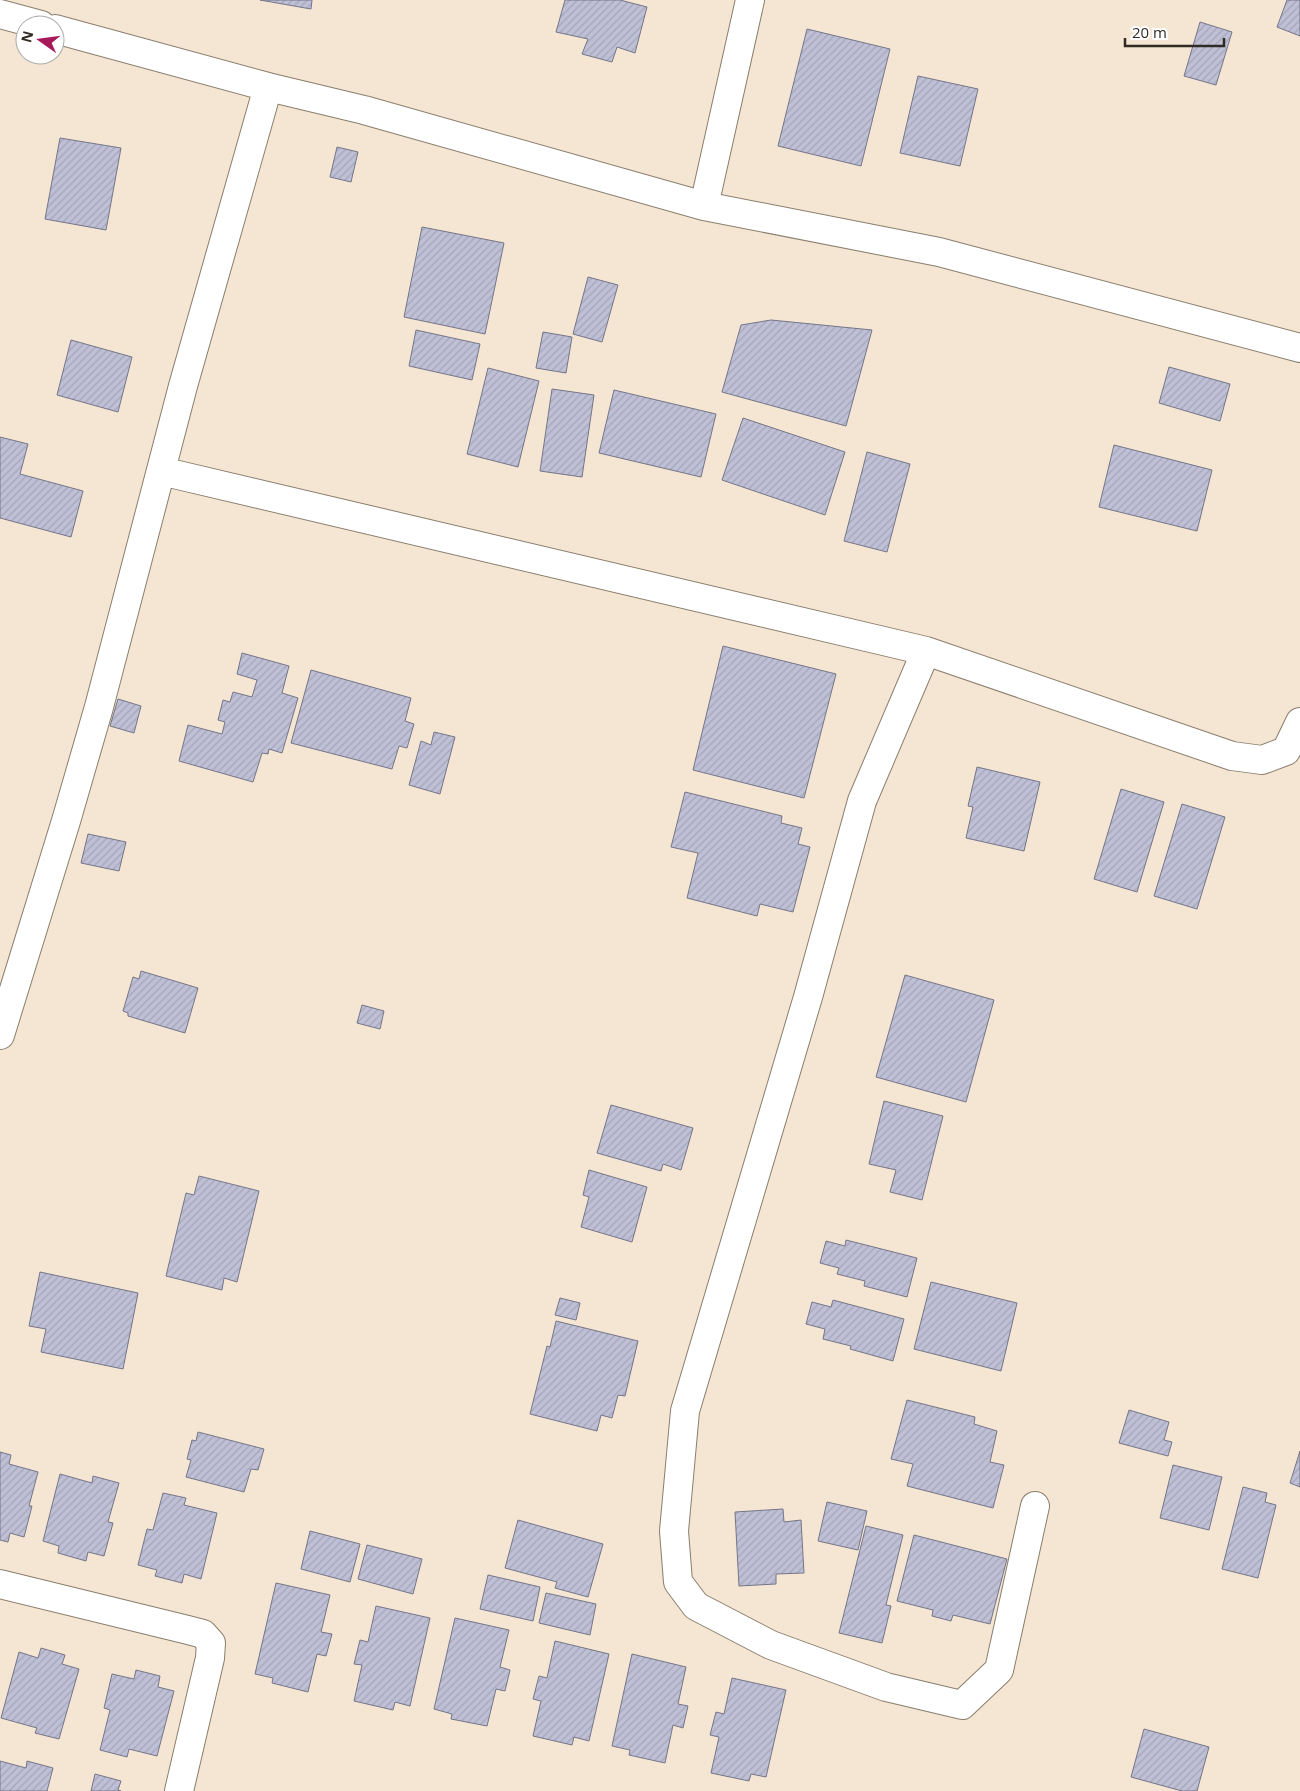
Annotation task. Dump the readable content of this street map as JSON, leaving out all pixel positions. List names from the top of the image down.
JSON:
{
  "scale_bar": "20 m",
  "north": "left"
}
